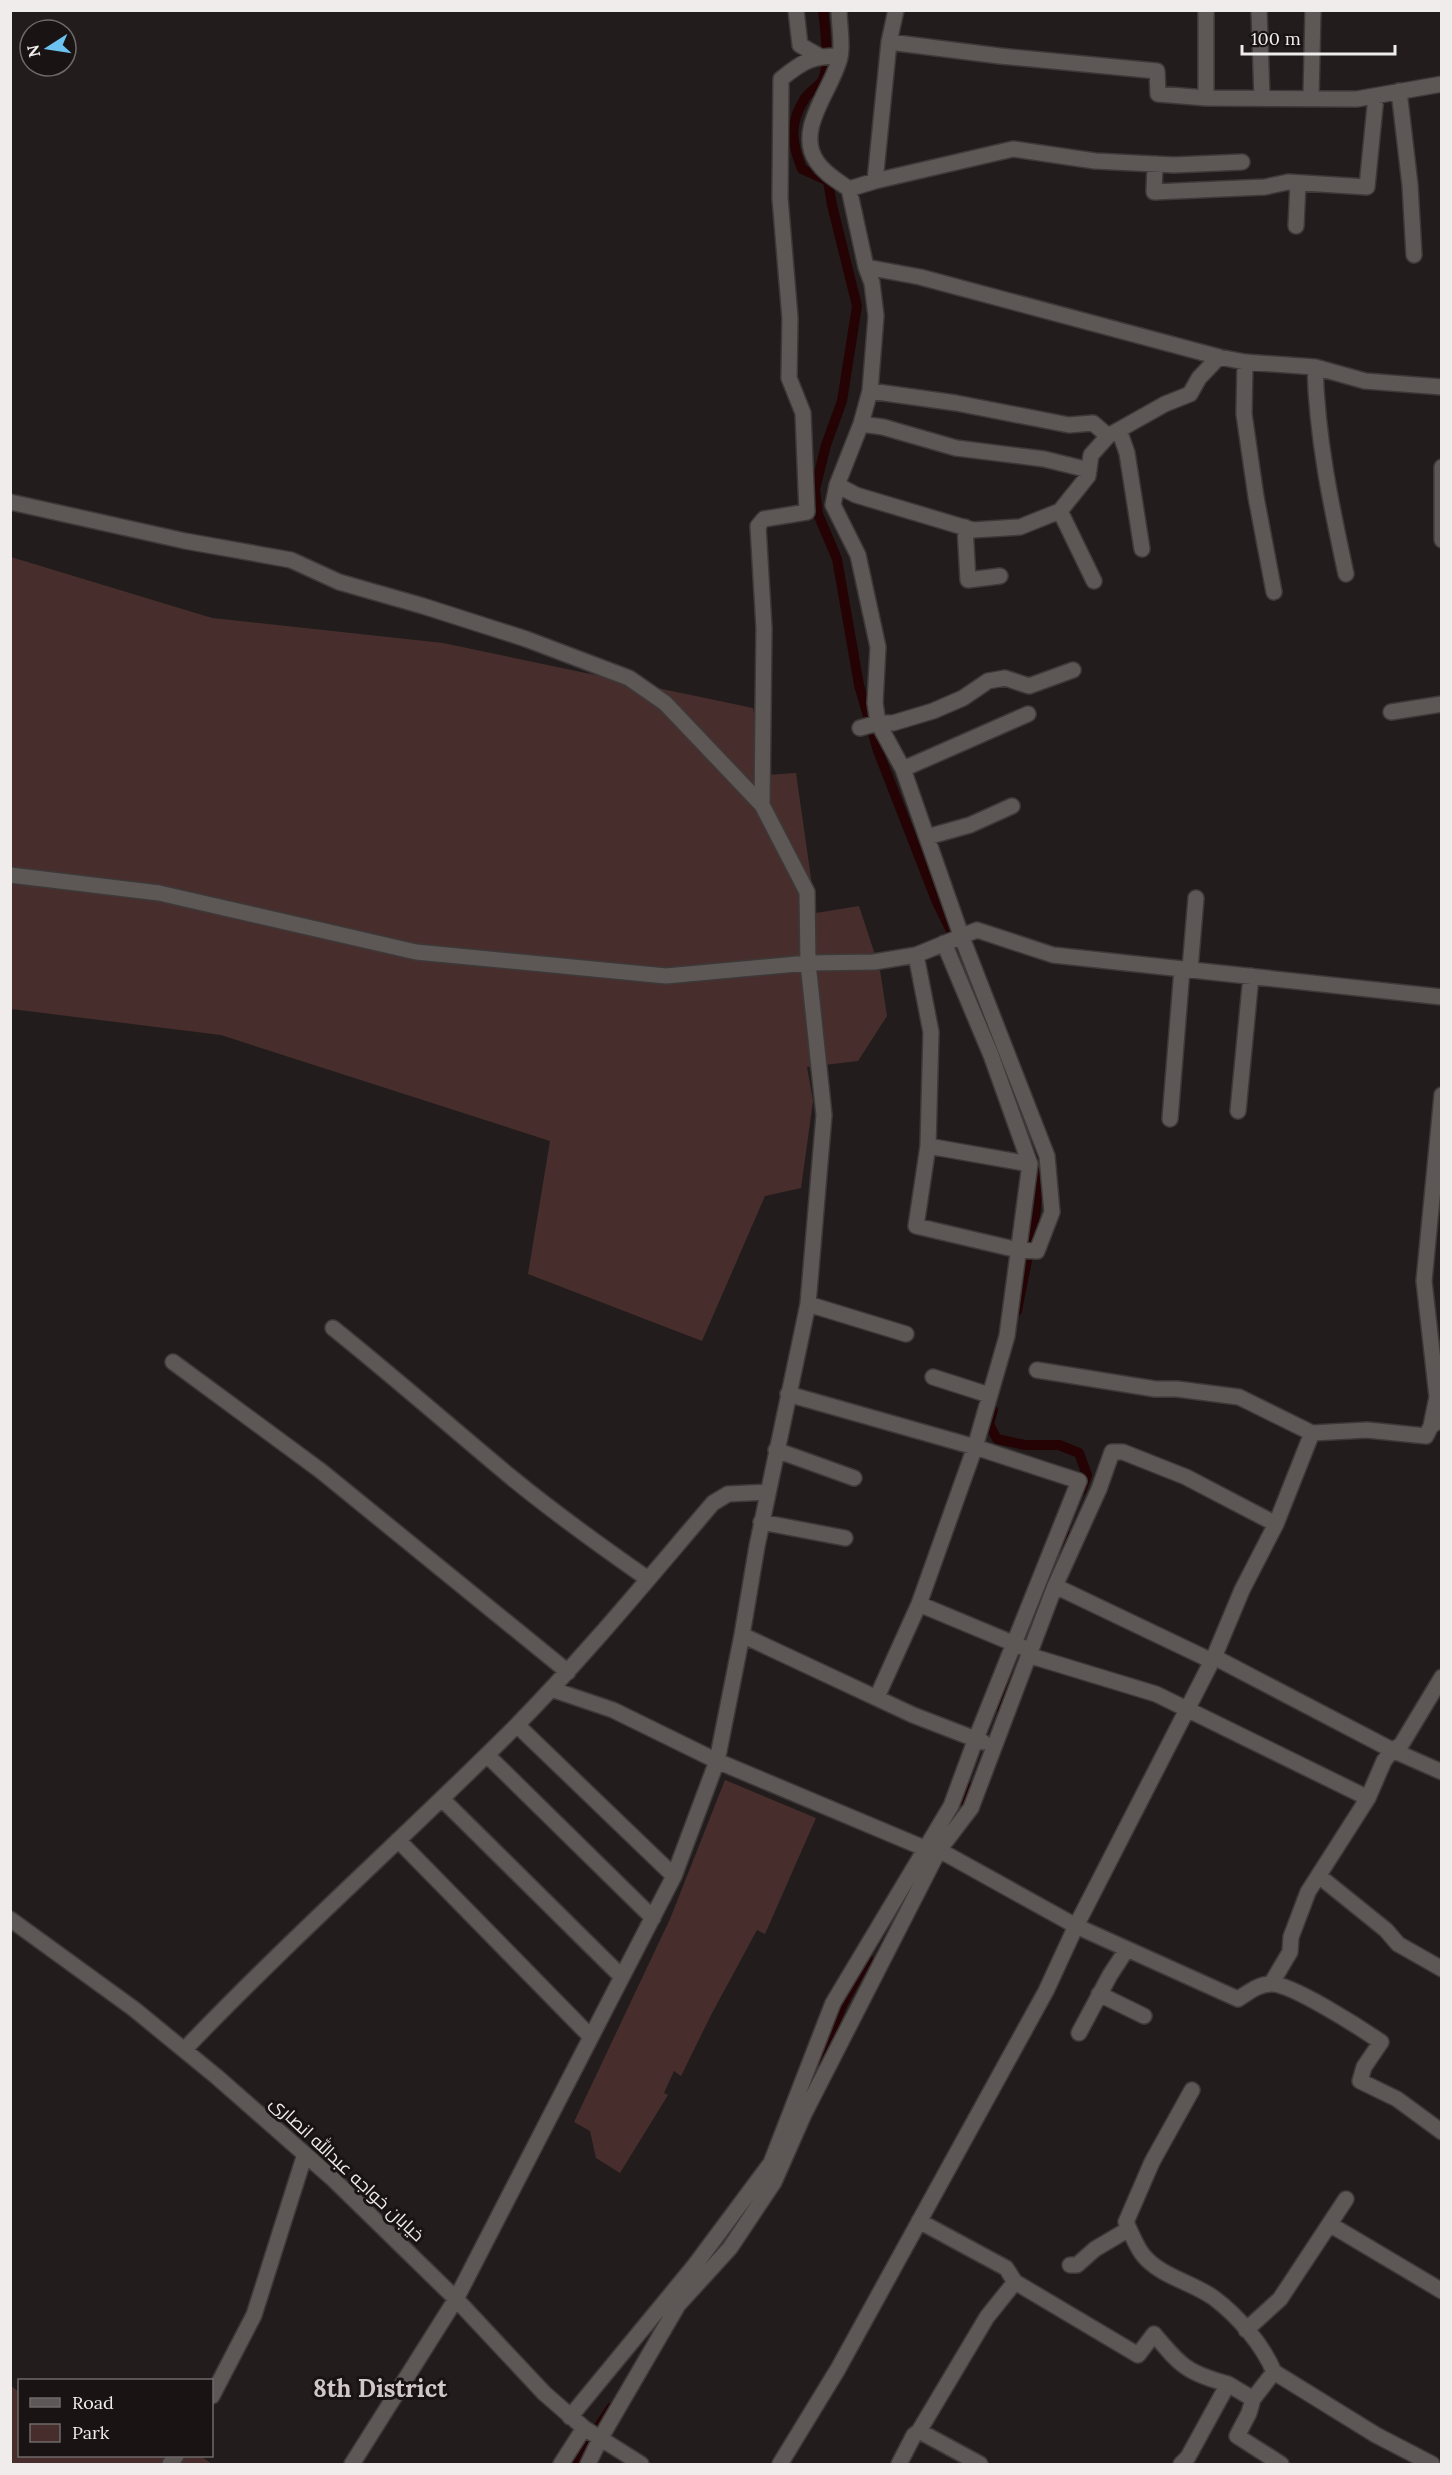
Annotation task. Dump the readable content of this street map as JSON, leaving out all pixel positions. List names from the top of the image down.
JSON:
{
  "streets": {
    "street": ["خیابان خواجه عبدالله انصاری"]
  },
  "districts": ["8th District"],
  "legend": ["Road", "Park"],
  "scale_bar": "100 m",
  "north": "left"
}
